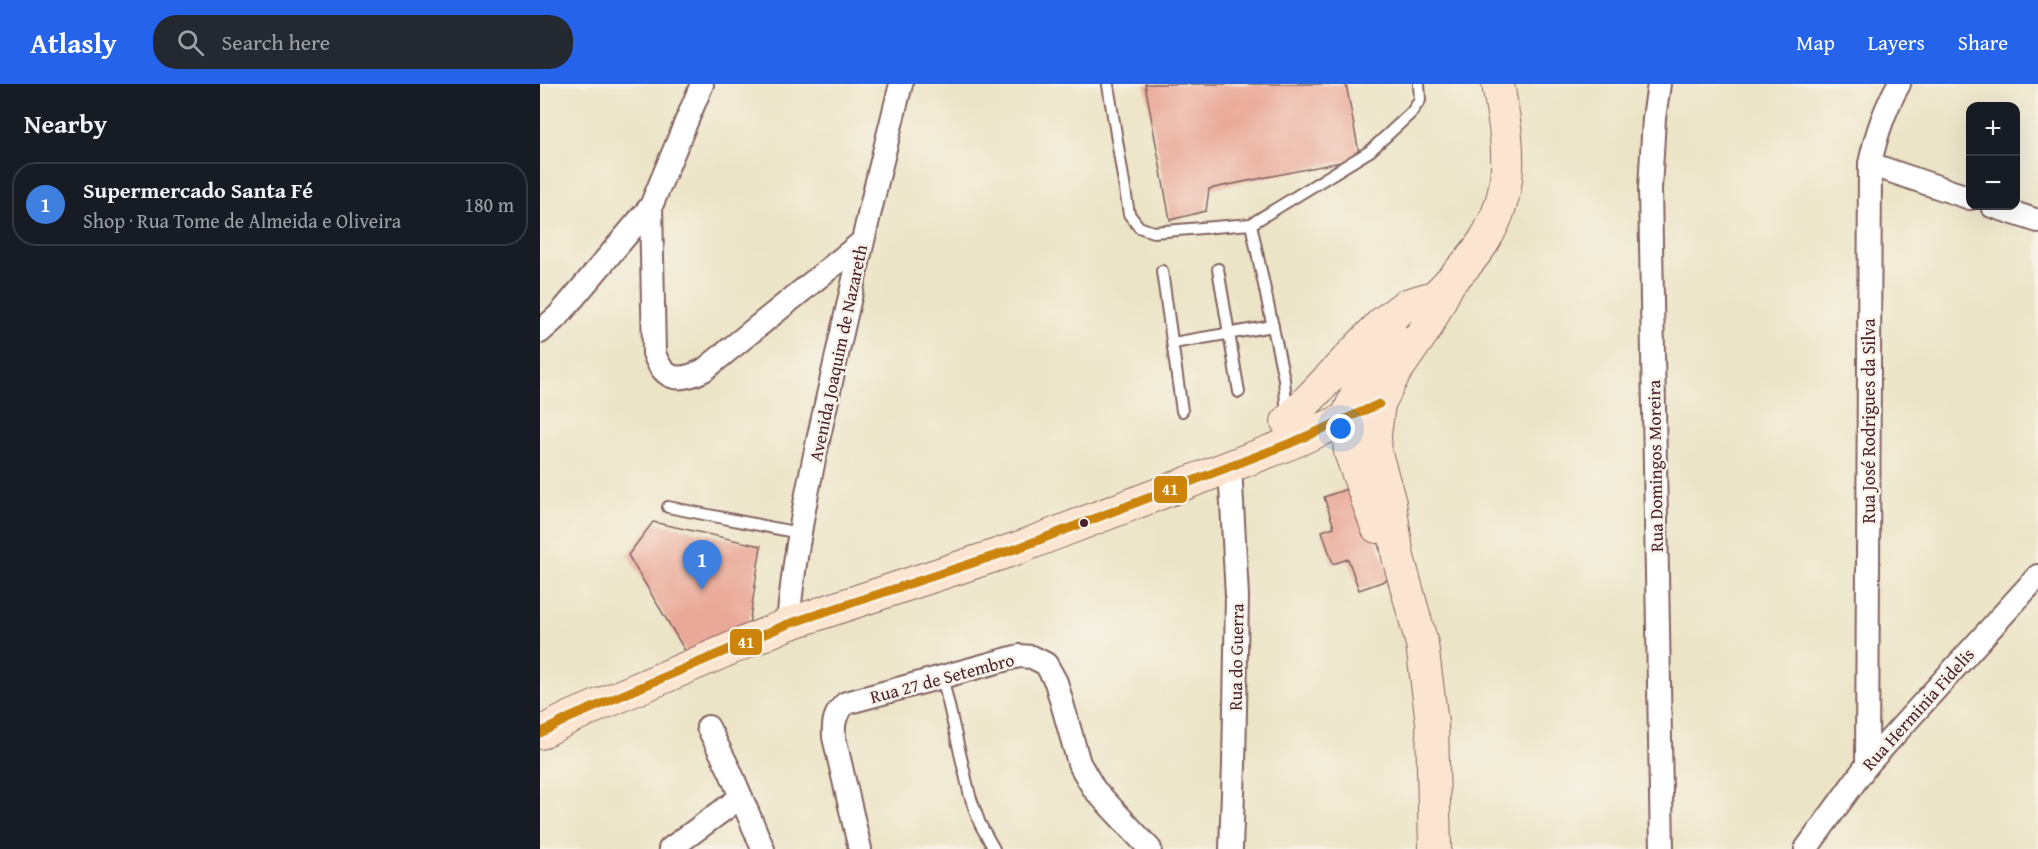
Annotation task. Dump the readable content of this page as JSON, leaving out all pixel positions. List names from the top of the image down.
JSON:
{
  "streets": {
    "street": [
      "Avenida Joaquim de Nazareth",
      "Rua José Rodrigues da Silva",
      "Rua Domingos Moreira",
      "Rua do Guerra",
      "Rua 27 de Setembro",
      "Rua Herminia Fidelis"
    ]
  },
  "crossings": [
    ["Rua José Rodrigues da Silva", "Rua Herminia Fidelis"]
  ],
  "lines": ["transit line 41"],
  "page": {
    "header": "Atlasly",
    "search": "Search here",
    "nav": ["Map", "Layers", "Share"],
    "heading": "Nearby",
    "map_buttons": ["+", "−"],
    "list": [
      {
        "mark": "1",
        "name": "Supermercado Santa Fé",
        "note": "Shop · Rua Tome de Almeida e Oliveira",
        "value": "180 m"
      }
    ],
    "pins": "1"
  }
}
